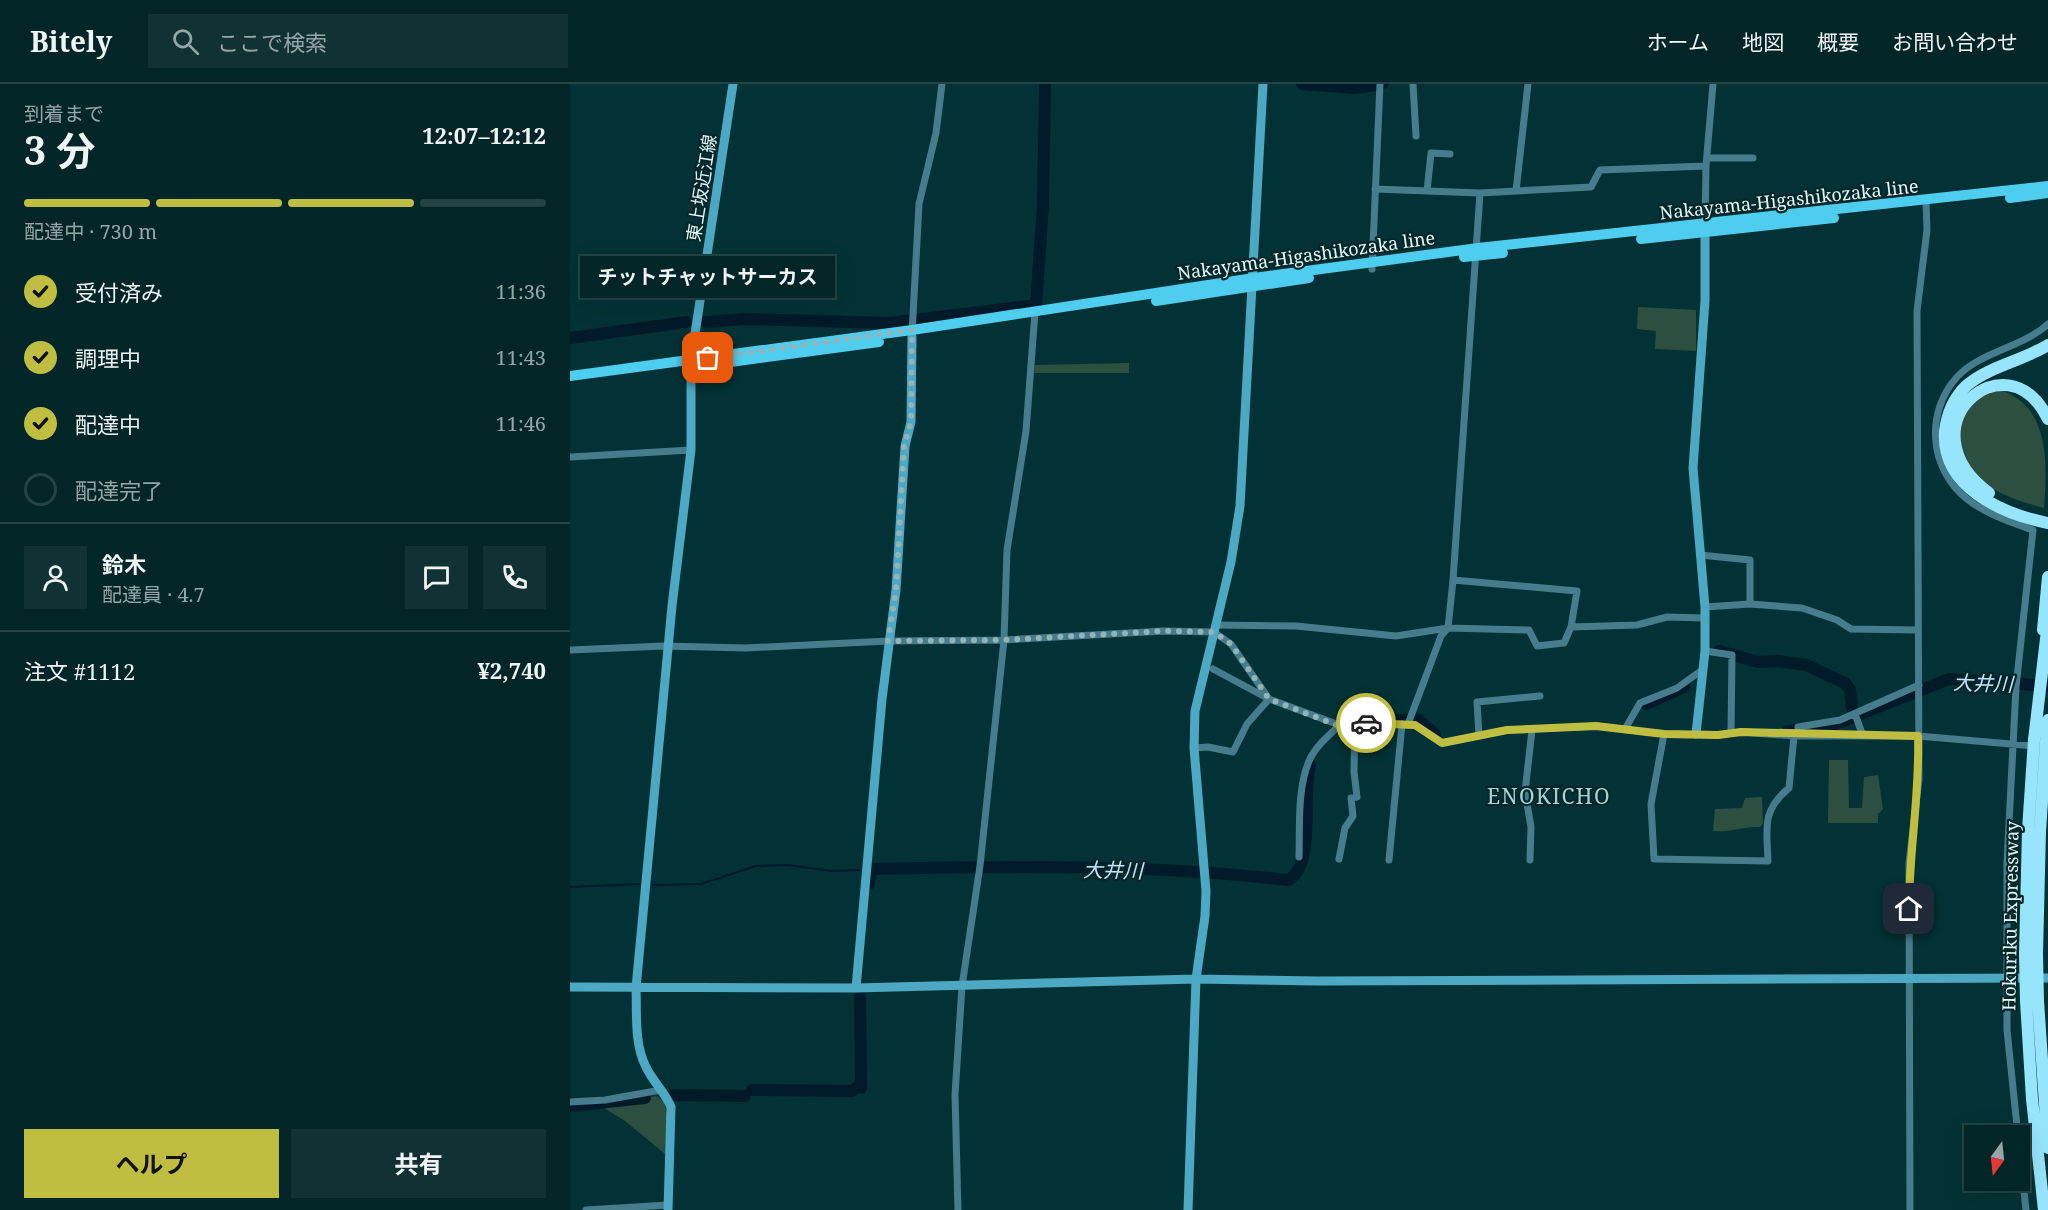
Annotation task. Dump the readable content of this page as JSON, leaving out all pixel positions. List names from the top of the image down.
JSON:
{
  "streets": {
    "highway": ["Hokuriku Expressway"],
    "main road": ["Nakayama-Higashikozaka line"],
    "street": ["東上坂近江線"]
  },
  "crossings": [
    ["東上坂近江線", "Nakayama-Higashikozaka line"]
  ],
  "districts": ["ENOKICHO"],
  "water": ["大井川"],
  "places": ["チットチャットサーカス"],
  "north": "bottom",
  "page": {
    "header": "Bitely",
    "search": "ここで検索",
    "nav": [
      "ホーム",
      "地図",
      "概要",
      "お問い合わせ"
    ],
    "heading": ["3 分", "到着まで", "12:07–12:12"],
    "panel": [
      "鈴木",
      "配達員 · 4.7",
      "注文 #1112",
      "¥2,740"
    ],
    "bar": "配達中 · 730 m",
    "bubble": "チットチャットサーカス",
    "list": [
      ["受付済み", "11:36"],
      ["調理中", "11:43"],
      ["配達中", "11:46"],
      "配達完了"
    ],
    "buttons": ["ヘルプ", "共有"]
  }
}
